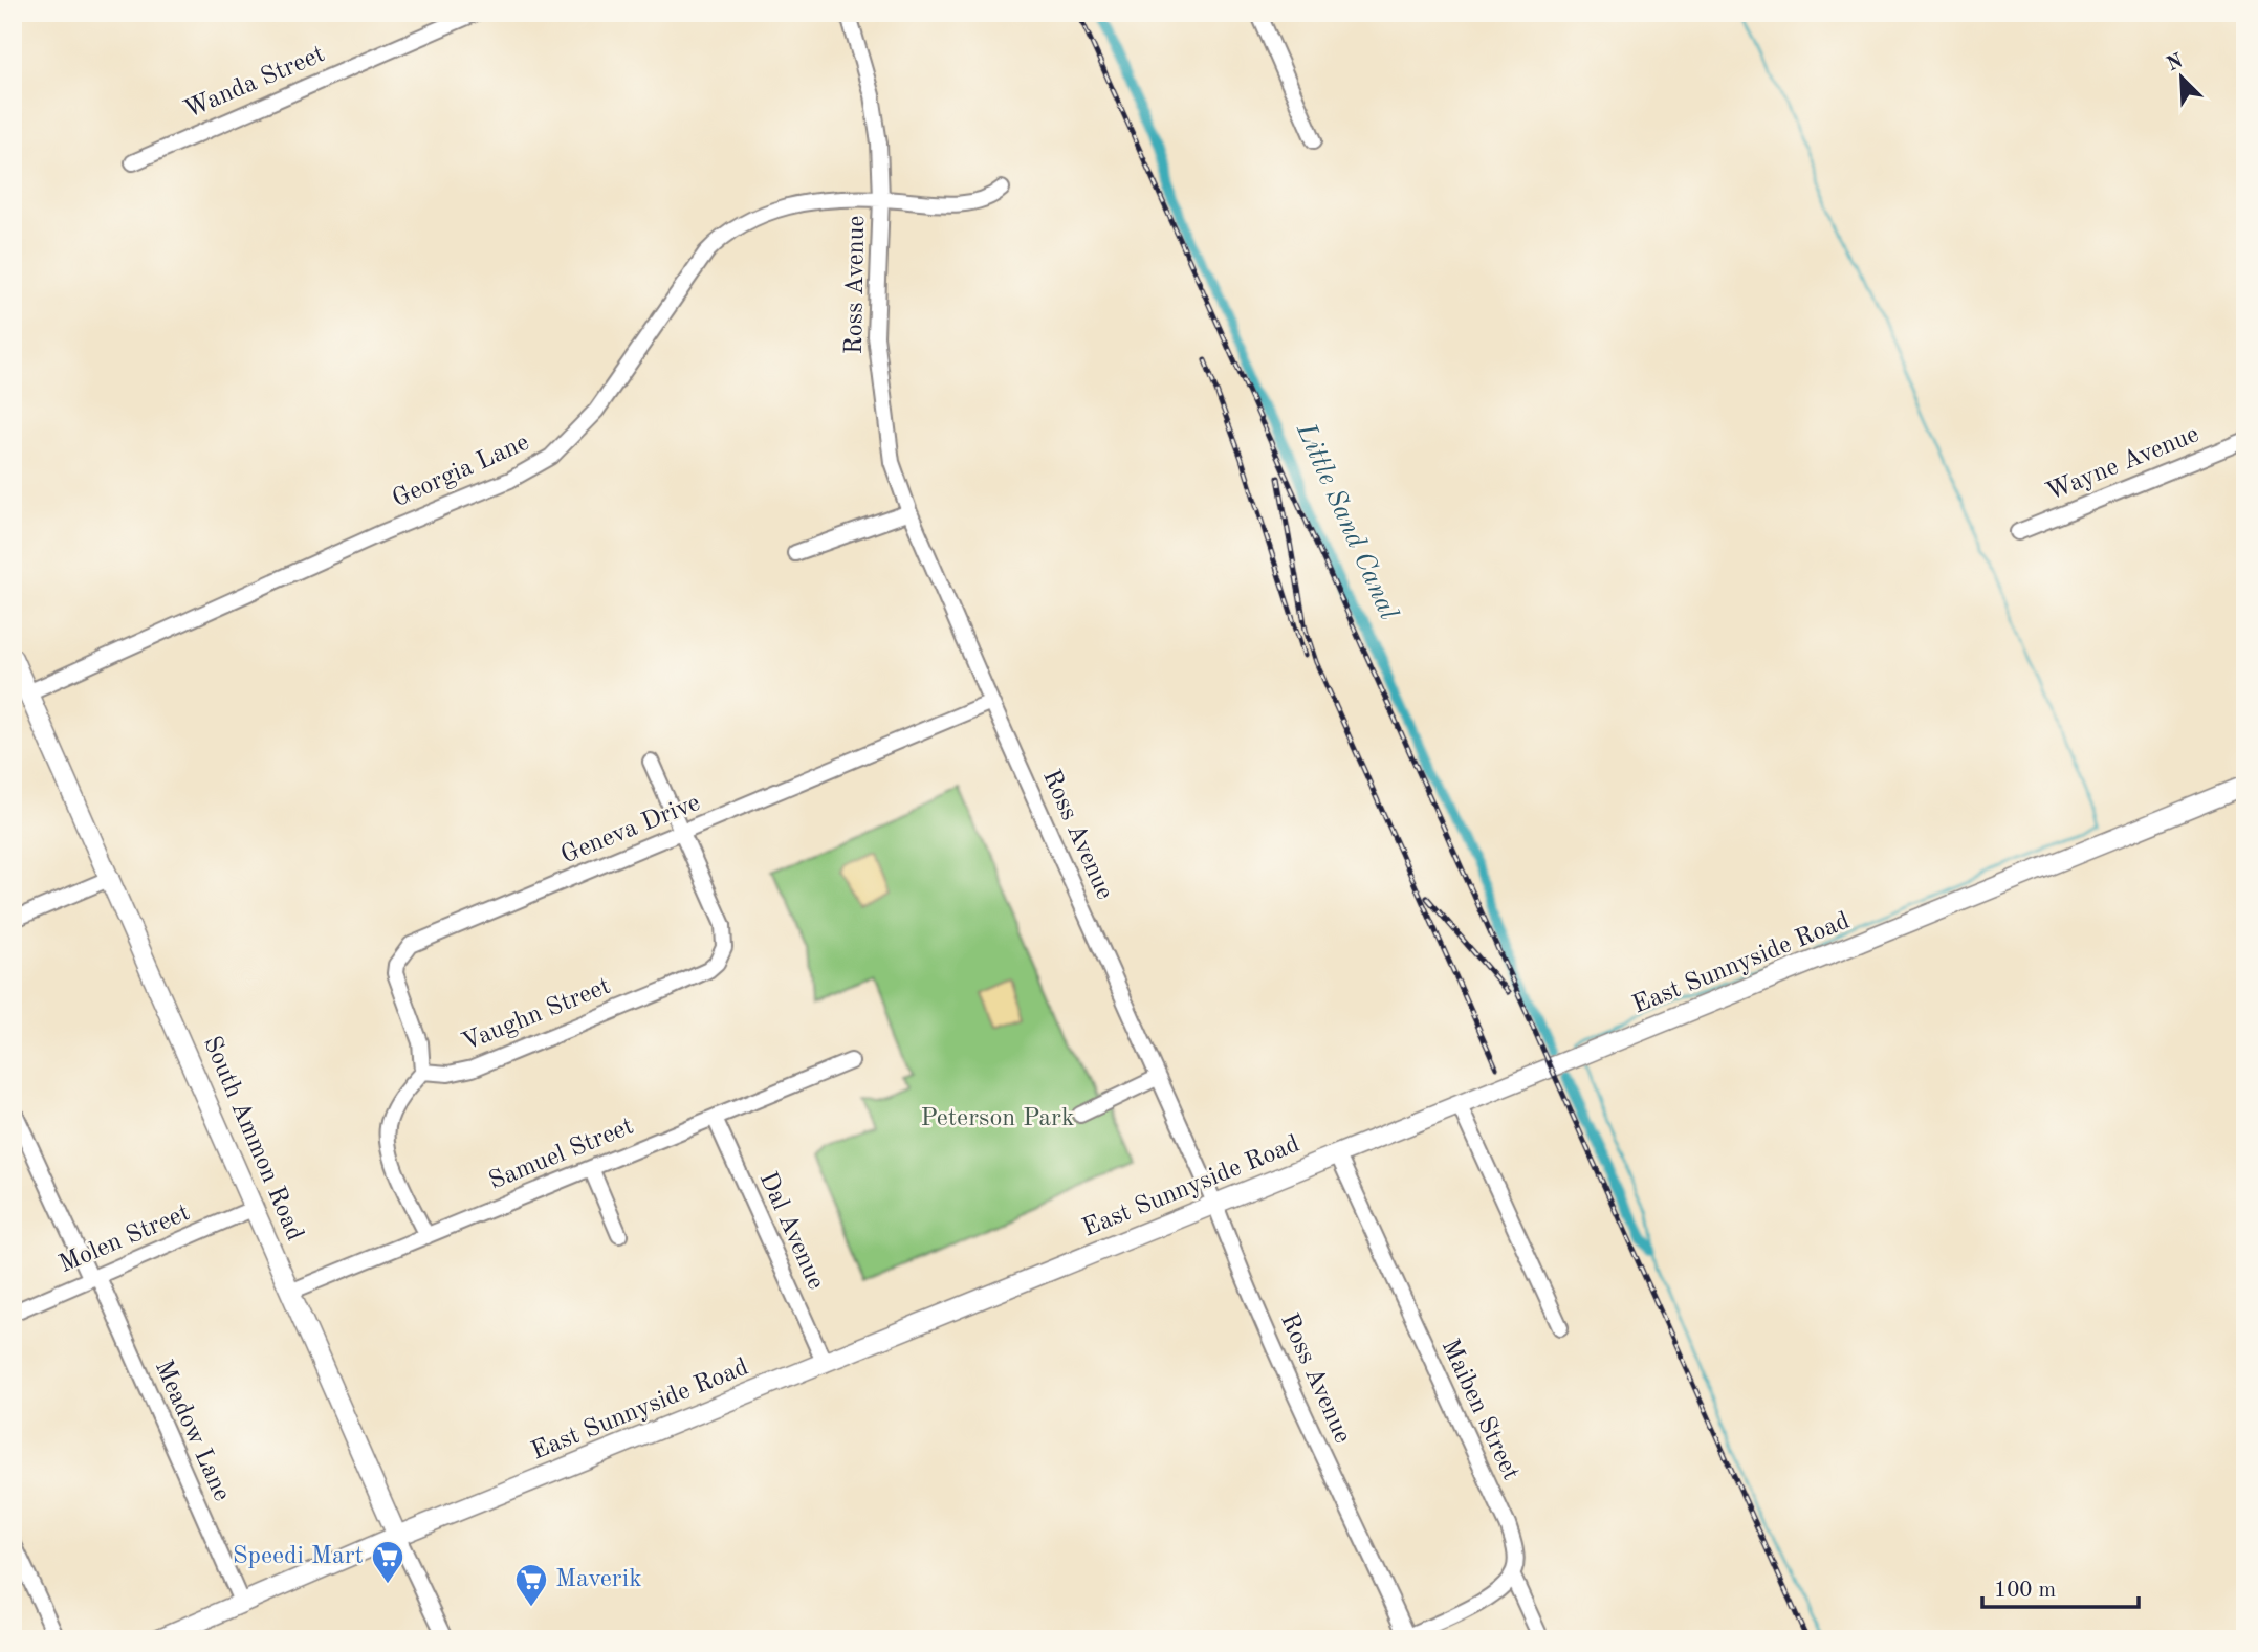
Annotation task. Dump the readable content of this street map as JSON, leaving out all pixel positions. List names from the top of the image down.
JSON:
{
  "streets": {
    "main road": ["East Sunnyside Road", "South Ammon Road"],
    "street": [
      "Wanda Street",
      "Ross Avenue",
      "Wayne Avenue",
      "Georgia Lane",
      "Geneva Drive",
      "Vaughn Street",
      "Samuel Street",
      "Dal Avenue",
      "Molen Street",
      "Maiben Street",
      "Meadow Lane"
    ]
  },
  "crossings": [
    ["Ross Avenue", "Georgia Lane"],
    ["Ross Avenue", "Geneva Drive"],
    ["Ross Avenue", "East Sunnyside Road"],
    ["Georgia Lane", "South Ammon Road"],
    ["Geneva Drive", "Vaughn Street"],
    ["East Sunnyside Road", "South Ammon Road"],
    ["East Sunnyside Road", "Dal Avenue"],
    ["East Sunnyside Road", "Maiben Street"],
    ["East Sunnyside Road", "Meadow Lane"],
    ["South Ammon Road", "Samuel Street"],
    ["South Ammon Road", "Molen Street"],
    ["Samuel Street", "Dal Avenue"],
    ["Molen Street", "Meadow Lane"]
  ],
  "water": ["Little Sand Canal"],
  "parks": ["Peterson Park"],
  "places": {
    "supermarket": ["Speedi Mart", "Maverik"]
  },
  "scale_bar": "100 m",
  "north": "top left"
}
